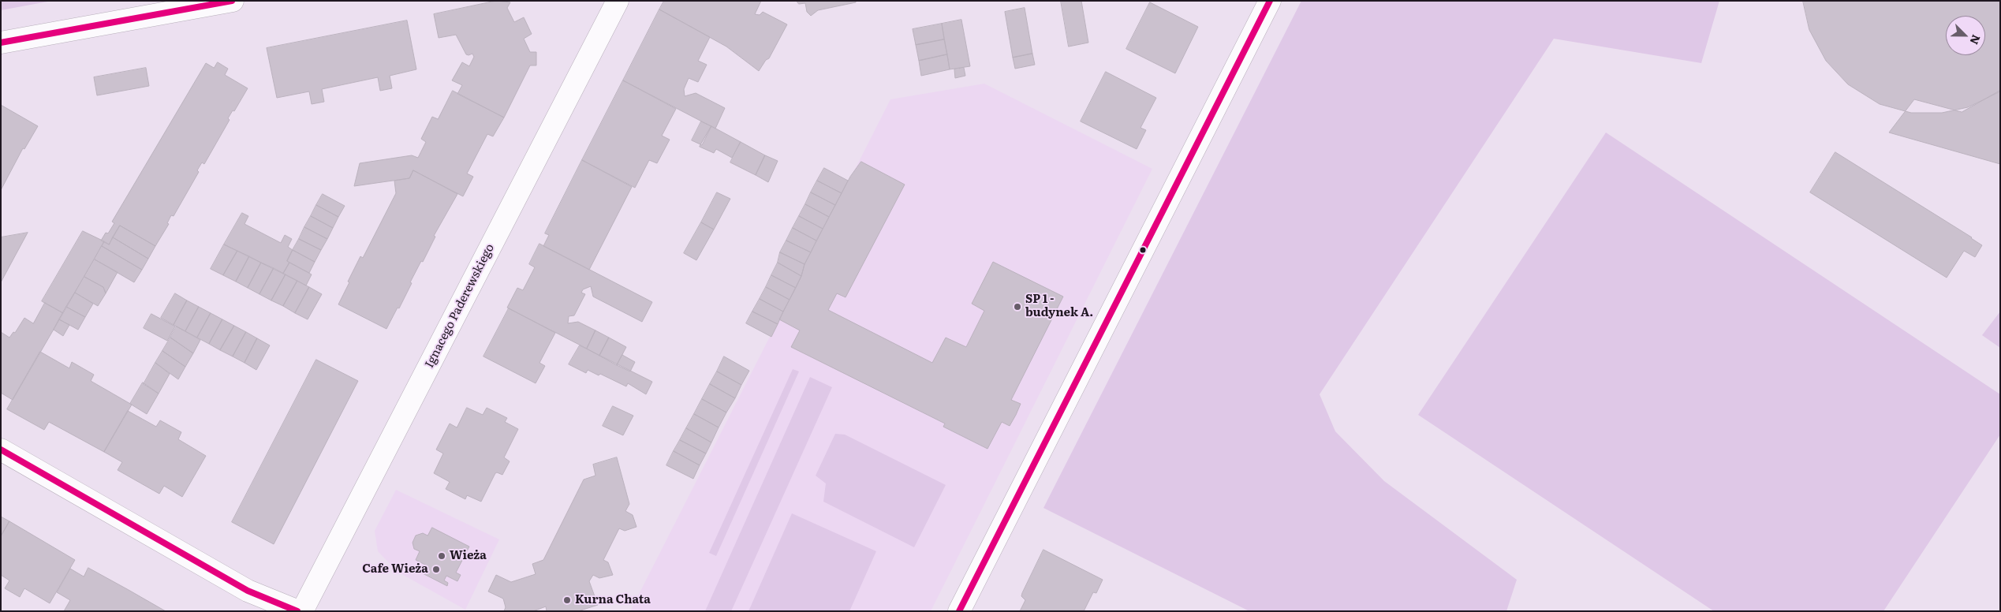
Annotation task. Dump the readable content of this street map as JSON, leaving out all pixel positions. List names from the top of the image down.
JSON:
{
  "streets": {
    "street": ["Ignacego Paderewskiego"]
  },
  "places": [
    "SP 1 - budynek A.",
    "Wieża",
    "Cafe Wieża",
    "Kurna Chata"
  ],
  "north": "bottom right"
}
